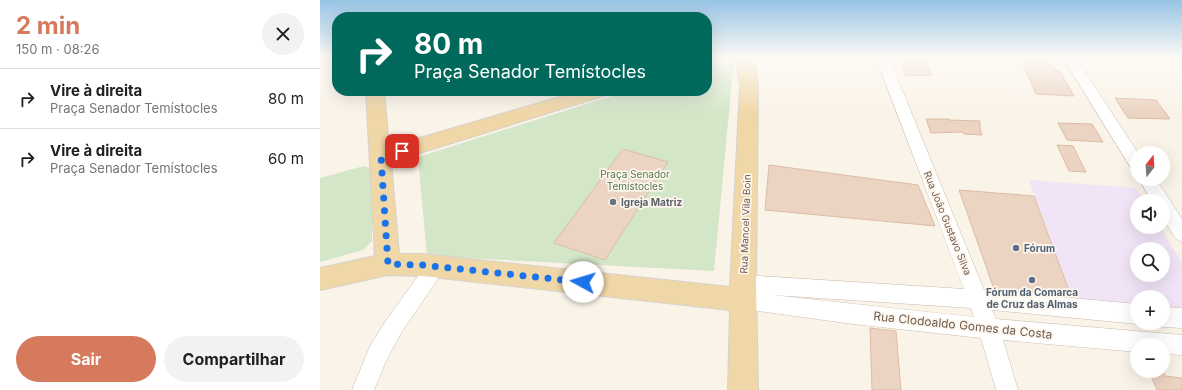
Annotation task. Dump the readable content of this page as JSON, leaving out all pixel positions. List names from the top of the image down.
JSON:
{
  "streets": {
    "main road": ["Rua Manoel Vila Boin"],
    "street": ["Rua João Gustavo Silva", "Rua Clodoaldo Gomes da Costa"]
  },
  "crossings": [
    ["Rua João Gustavo Silva", "Rua Clodoaldo Gomes da Costa"],
    ["Rua Manoel Vila Boin", "Rua Clodoaldo Gomes da Costa"]
  ],
  "parks": ["Praça Senador Temístocles"],
  "places": ["Igreja Matriz", "Fórum", "Fórum da Comarca de Cruz das Almas"],
  "north": "top",
  "page": {
    "heading": ["2 min", "150 m · 08:26"],
    "turn": ["80 m", "Praça Senador Temístocles"],
    "list": [
      {
        "name": "Vire à direita",
        "note": "Praça Senador Temístocles",
        "value": "80 m"
      },
      {
        "name": "Vire à direita",
        "note": "Praça Senador Temístocles",
        "value": "60 m"
      }
    ],
    "map_buttons": ["+", "−"],
    "buttons": ["Sair", "Compartilhar"]
  }
}
